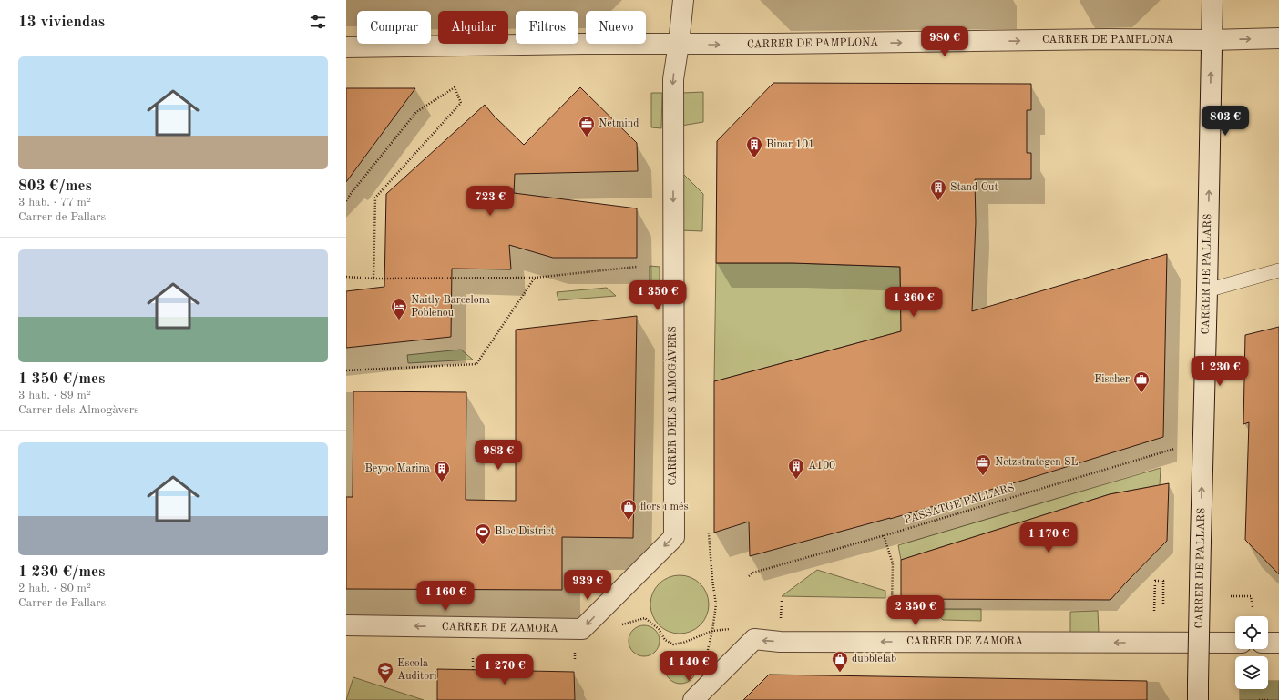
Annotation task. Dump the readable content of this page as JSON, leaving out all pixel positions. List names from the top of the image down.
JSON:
{
  "streets": {
    "street": [
      "CARRER DE PAMPLONA",
      "CARRER DE PALLARS",
      "CARRER DELS ALMOGÀVERS",
      "CARRER DE ZAMORA"
    ],
    "path": ["PASSATGE PALLARS"]
  },
  "crossings": [
    ["CARRER DE PAMPLONA", "CARRER DE PALLARS"],
    ["CARRER DE PAMPLONA", "CARRER DELS ALMOGÀVERS"],
    ["CARRER DELS ALMOGÀVERS", "CARRER DE ZAMORA"]
  ],
  "one_way": [
    "CARRER DE PAMPLONA",
    "CARRER DE PALLARS",
    "CARRER DELS ALMOGÀVERS",
    "CARRER DE ZAMORA"
  ],
  "places": {
    "office": ["Netmind", "Fischer", "Netzstrategen SL"],
    "building": [
      "Binar 101",
      "Stand Out",
      "A100",
      "Beyoo Marina"
    ],
    "hotel": ["Naitly Barcelona Poblenou"],
    "shop": ["flors i més", "dubblelab"],
    "sports": ["Bloc District"],
    "school or university": ["Escola Auditori"]
  },
  "page": {
    "heading": "13 viviendas",
    "chip": [
      "Comprar",
      "Alquilar",
      "Filtros",
      "Nuevo"
    ],
    "price": [
      "980 €",
      "803 €",
      "723 €",
      "1 350 €",
      "1 360 €",
      "1 230 €",
      "983 €",
      "1 170 €",
      "939 €",
      "1 160 €",
      "2 350 €",
      "1 140 €",
      "1 270 €"
    ],
    "list": [
      {
        "name": "803 €/mes",
        "note": "3 hab. · 77 m² · Carrer de Pallars"
      },
      {
        "name": "1 350 €/mes",
        "note": "3 hab. · 89 m² · Carrer dels Almogàvers"
      },
      {
        "name": "1 230 €/mes",
        "note": "2 hab. · 80 m² · Carrer de Pallars"
      }
    ]
  }
}
